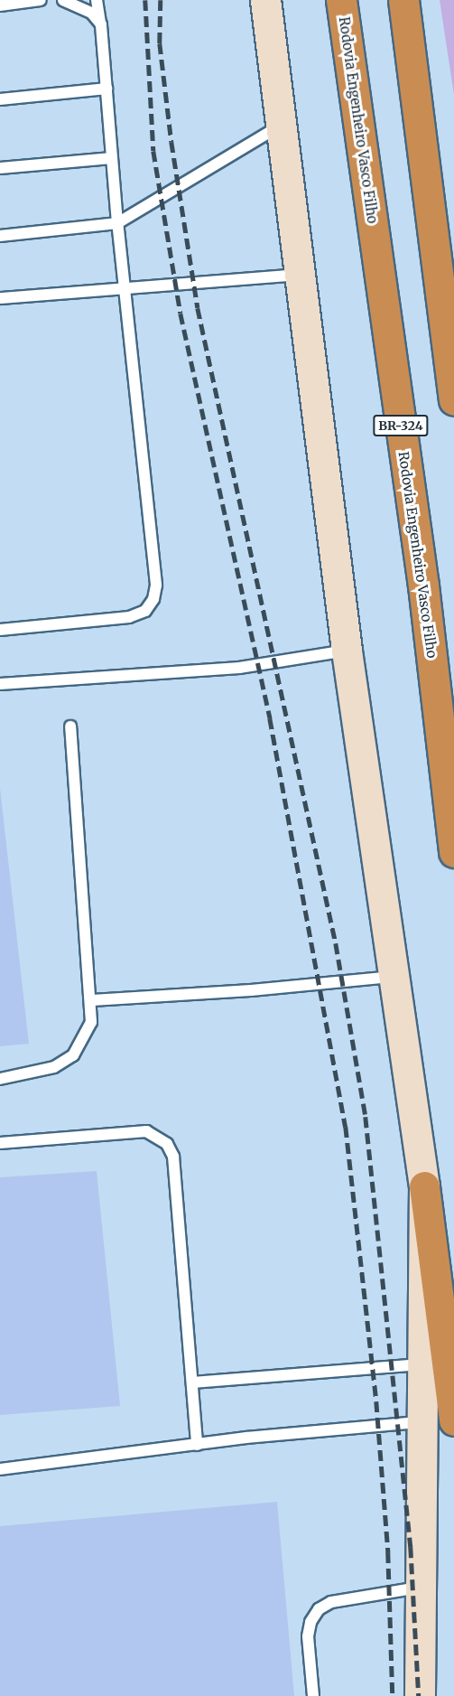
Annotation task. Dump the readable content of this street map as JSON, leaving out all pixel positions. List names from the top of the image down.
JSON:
{
  "streets": {
    "highway": ["Rodovia Engenheiro Vasco Filho", "BR-324"]
  }
}
